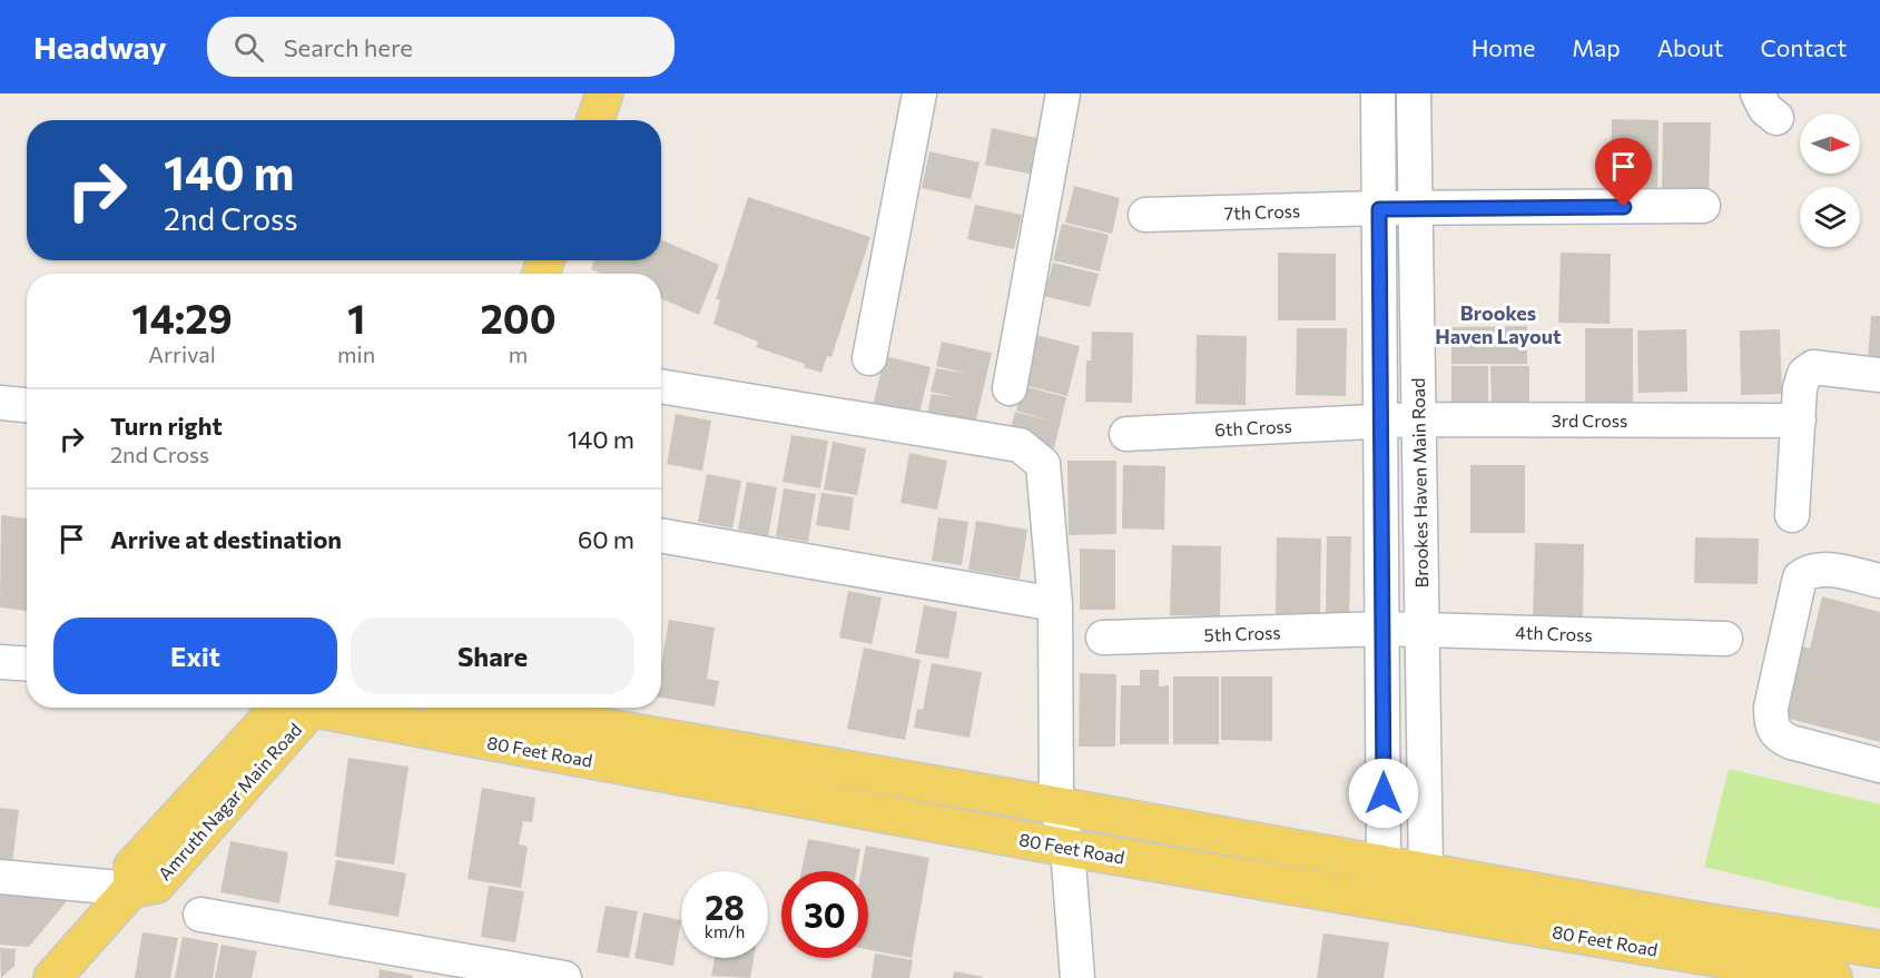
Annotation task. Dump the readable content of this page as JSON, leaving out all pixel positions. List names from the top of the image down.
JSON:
{
  "streets": {
    "main road": ["80 Feet Road", "Amruth Nagar Main Road"],
    "street": [
      "7th Cross",
      "3rd Cross",
      "6th Cross",
      "Brookes Haven Main Road",
      "5th Cross",
      "4th Cross"
    ]
  },
  "crossings": [
    ["7th Cross", "Brookes Haven Main Road"],
    ["3rd Cross", "6th Cross"],
    ["3rd Cross", "Brookes Haven Main Road"],
    ["6th Cross", "Brookes Haven Main Road"],
    ["Brookes Haven Main Road", "5th Cross"],
    ["Brookes Haven Main Road", "4th Cross"],
    ["Brookes Haven Main Road", "80 Feet Road"],
    ["5th Cross", "4th Cross"]
  ],
  "districts": ["Brookes Haven Layout"],
  "north": "right",
  "page": {
    "header": "Headway",
    "search": "Search here",
    "nav": [
      "Home",
      "Map",
      "About",
      "Contact"
    ],
    "turn": ["140 m", "2nd Cross"],
    "eta": [
      "14:29",
      "Arrival",
      "1",
      "min",
      "200",
      "m"
    ],
    "list": [
      {
        "name": "Turn right",
        "note": "2nd Cross",
        "value": "140 m"
      },
      {
        "name": "Arrive at destination",
        "value": "60 m"
      }
    ],
    "buttons": ["Exit", "Share"],
    "speed": "28 km/h",
    "limit": "30"
  }
}
